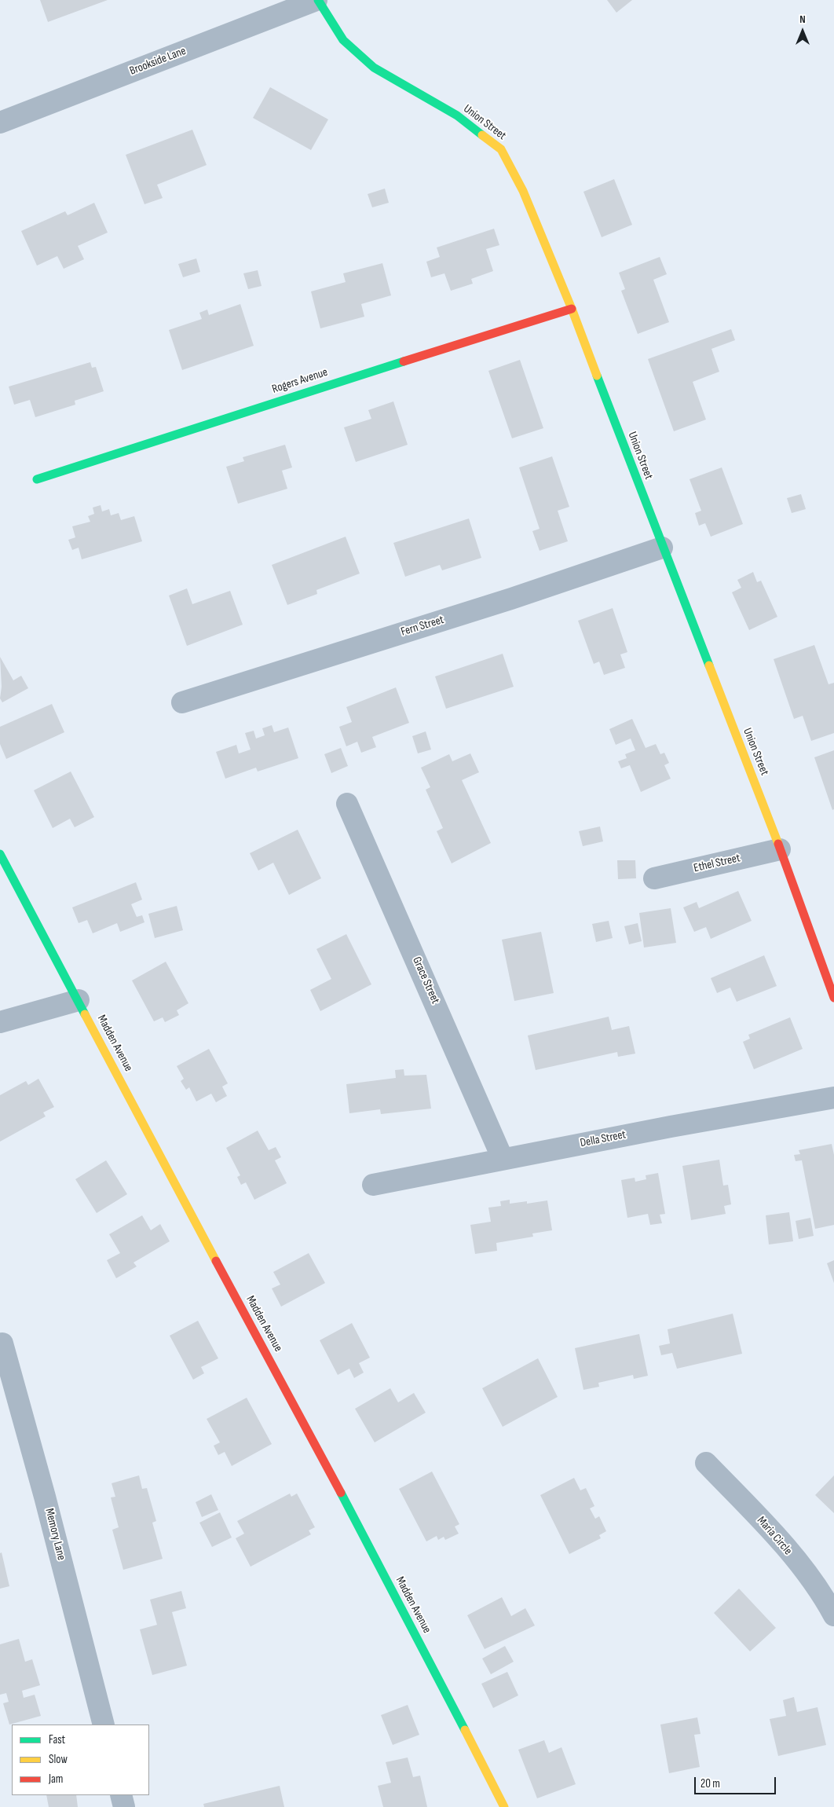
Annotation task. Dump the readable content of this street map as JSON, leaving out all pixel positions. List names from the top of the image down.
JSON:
{
  "streets": {
    "street": [
      "Brookside Lane",
      "Union Street",
      "Rogers Avenue",
      "Fern Street",
      "Ethel Street",
      "Grace Street",
      "Madden Avenue",
      "Della Street",
      "Memory Lane",
      "Maria Circle"
    ]
  },
  "crossings": [
    ["Brookside Lane", "Union Street"],
    ["Union Street", "Rogers Avenue"],
    ["Union Street", "Fern Street"],
    ["Union Street", "Ethel Street"],
    ["Grace Street", "Della Street"]
  ],
  "legend": ["Fast", "Slow", "Jam"],
  "scale_bar": "20 m",
  "north": "top"
}
